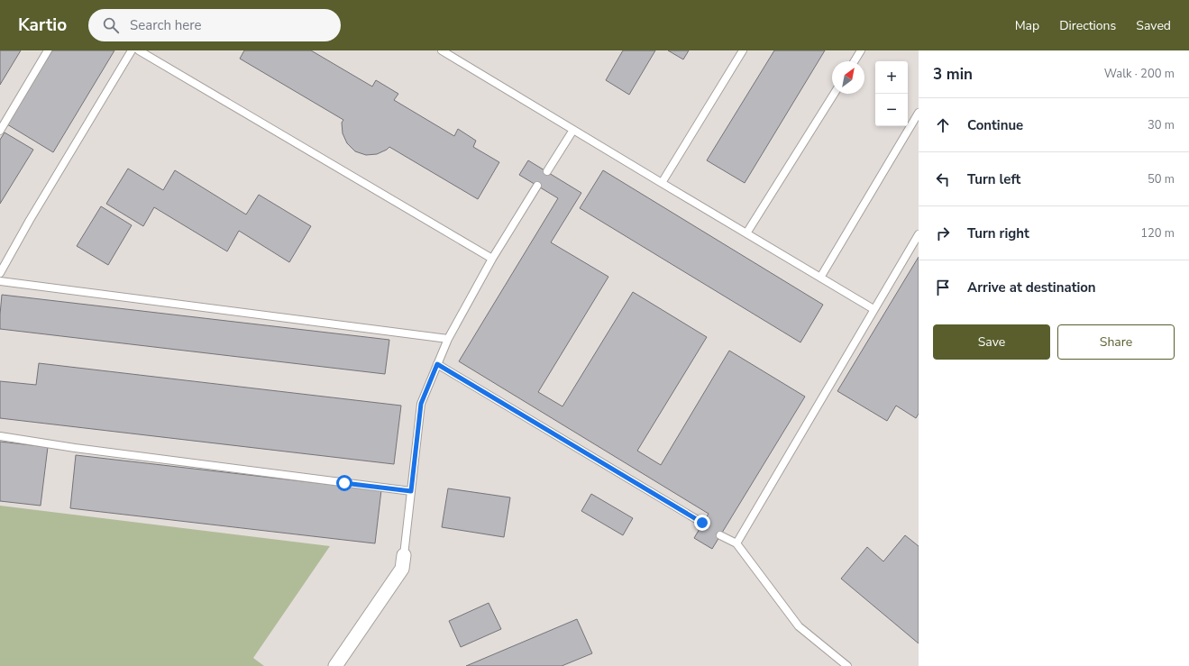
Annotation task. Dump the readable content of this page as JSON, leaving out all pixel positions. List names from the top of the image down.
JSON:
{
  "north": "top right",
  "page": {
    "header": "Kartio",
    "search": "Search here",
    "nav": ["Map", "Directions", "Saved"],
    "heading": ["3 min", "Walk · 200 m"],
    "map_buttons": ["+", "−"],
    "list": [
      ["Continue", "30 m"],
      ["Turn left", "50 m"],
      ["Turn right", "120 m"],
      "Arrive at destination"
    ],
    "buttons": ["Save", "Share"]
  }
}
